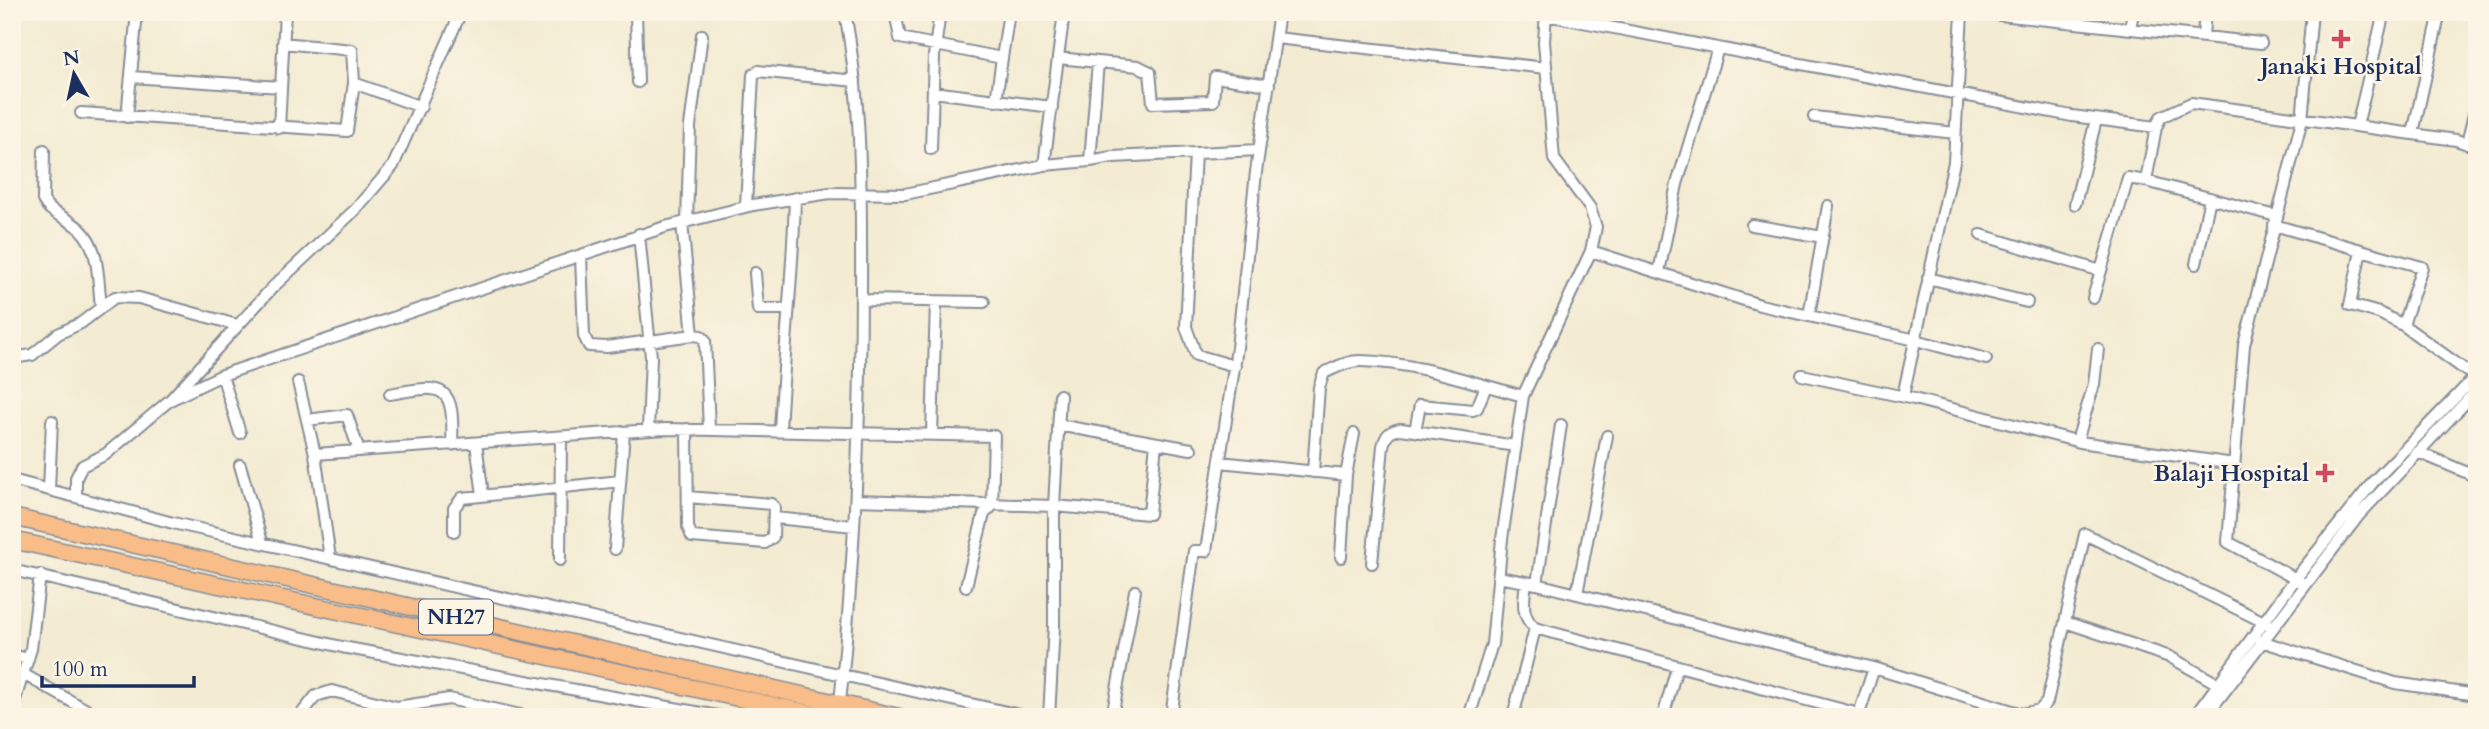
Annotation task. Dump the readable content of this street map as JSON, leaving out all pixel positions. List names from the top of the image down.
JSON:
{
  "streets": {
    "highway": ["NH27"]
  },
  "places": {
    "health": ["Janaki Hospital", "Balaji Hospital"]
  },
  "scale_bar": "100 m",
  "north": "top"
}
